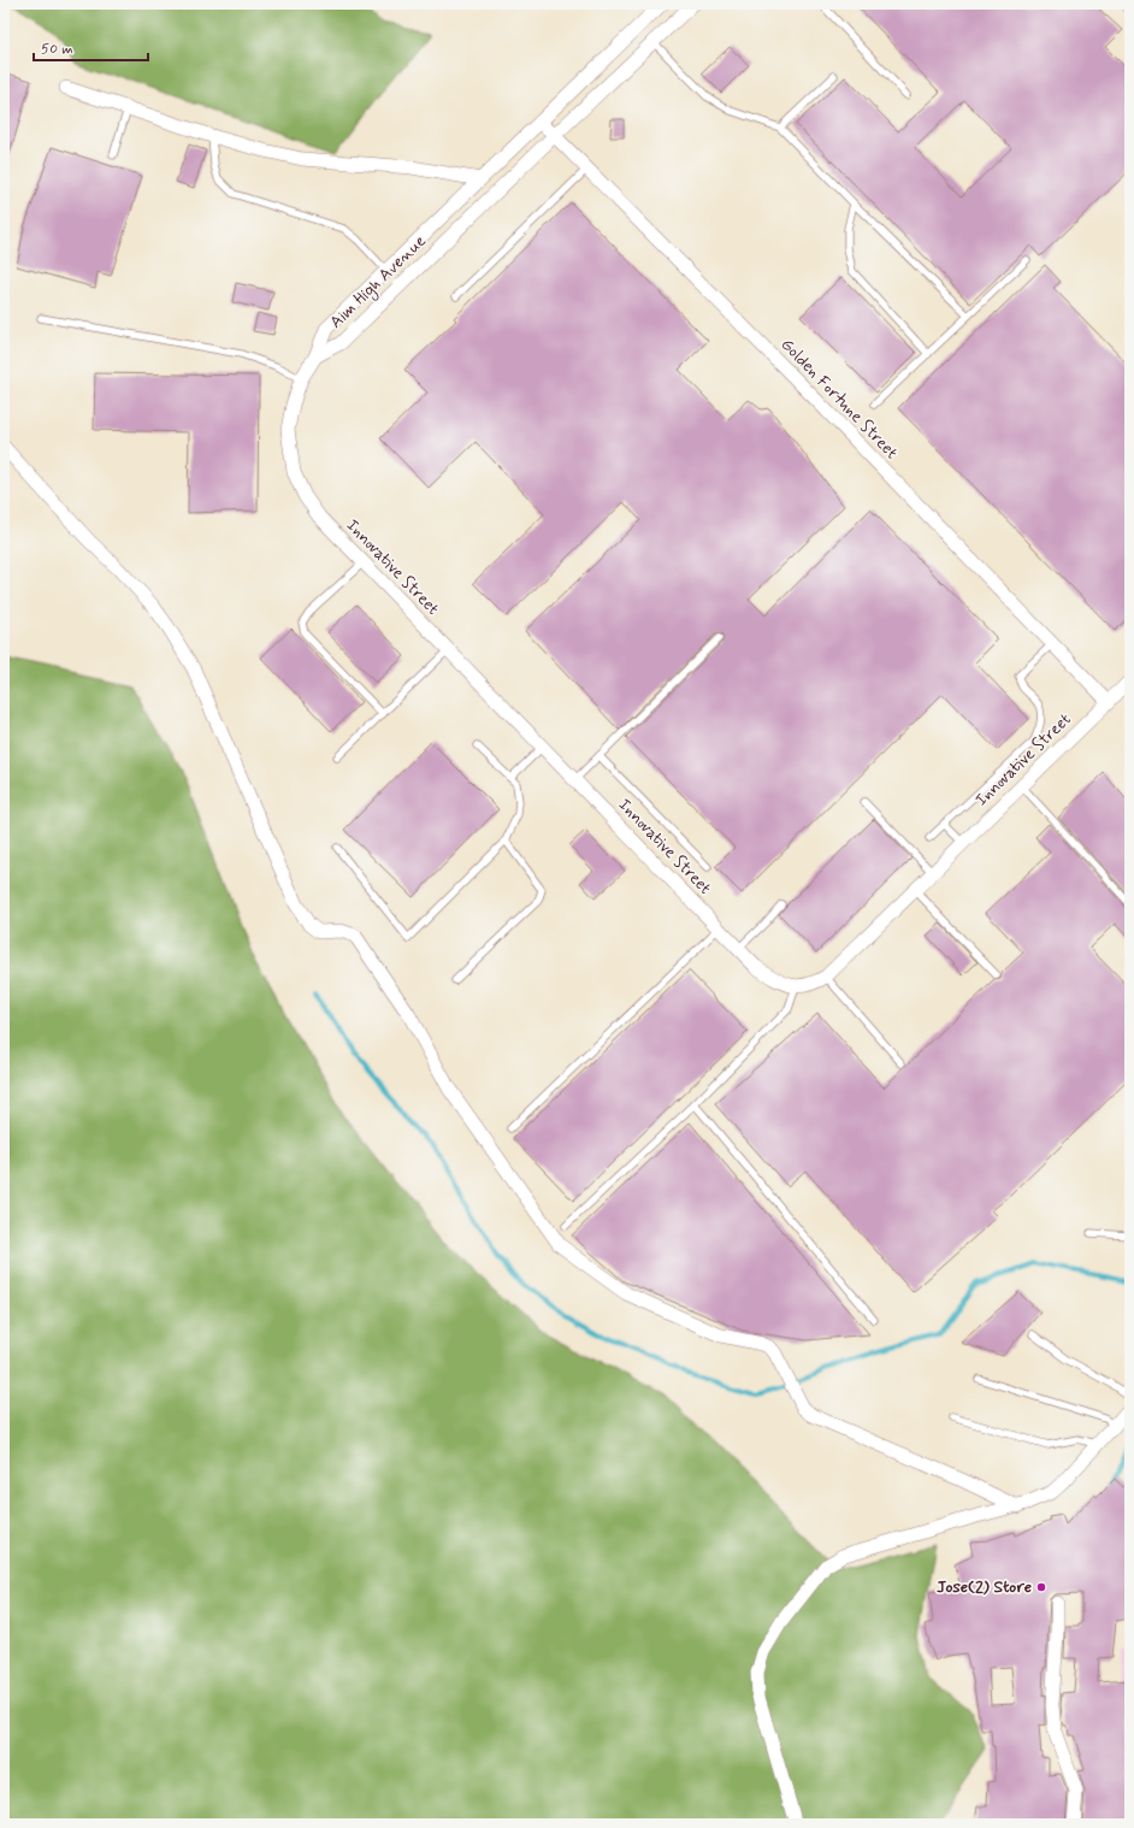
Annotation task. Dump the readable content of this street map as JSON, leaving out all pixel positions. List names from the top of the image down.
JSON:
{
  "streets": {
    "street": ["Aim High Avenue", "Golden Fortune Street", "Innovative Street"]
  },
  "crossings": [
    ["Aim High Avenue", "Golden Fortune Street"],
    ["Aim High Avenue", "Innovative Street"],
    ["Golden Fortune Street", "Innovative Street"]
  ],
  "places": ["Jose(2) Store"],
  "scale_bar": "50 m"
}
